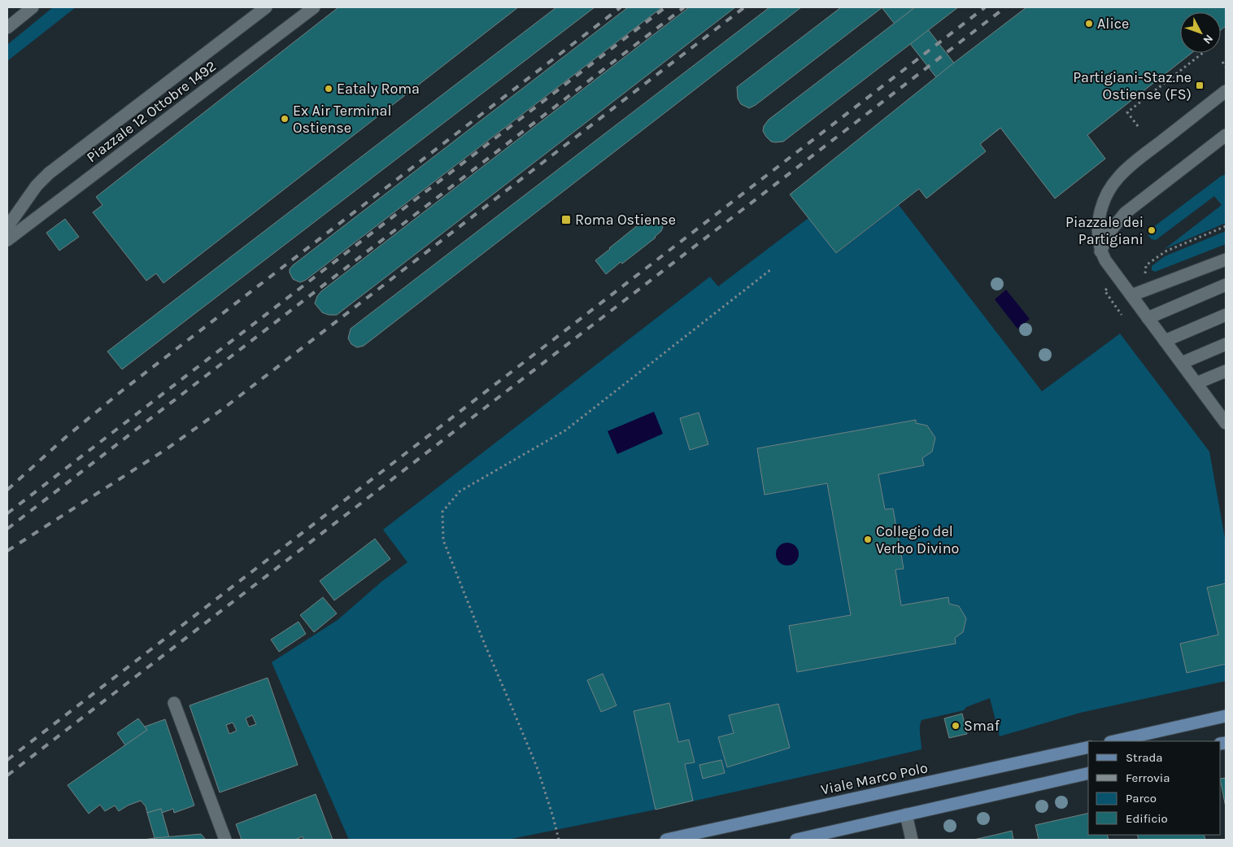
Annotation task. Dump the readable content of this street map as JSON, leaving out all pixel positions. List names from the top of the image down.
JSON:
{
  "streets": {
    "main road": ["Viale Marco Polo"],
    "street": ["Piazzale 12 Ottobre 1492"]
  },
  "places": {
    "other": [
      "Alice",
      "Eataly Roma",
      "Ex Air Terminal Ostiense",
      "Piazzale dei Partigiani",
      "Collegio del Verbo Divino",
      "Smaf"
    ],
    "transit": ["Partigiani-Staz.ne Ostiense (FS)", "Roma Ostiense"]
  },
  "legend": [
    "Strada",
    "Ferrovia",
    "Parco",
    "Edificio"
  ],
  "north": "bottom right"
}
